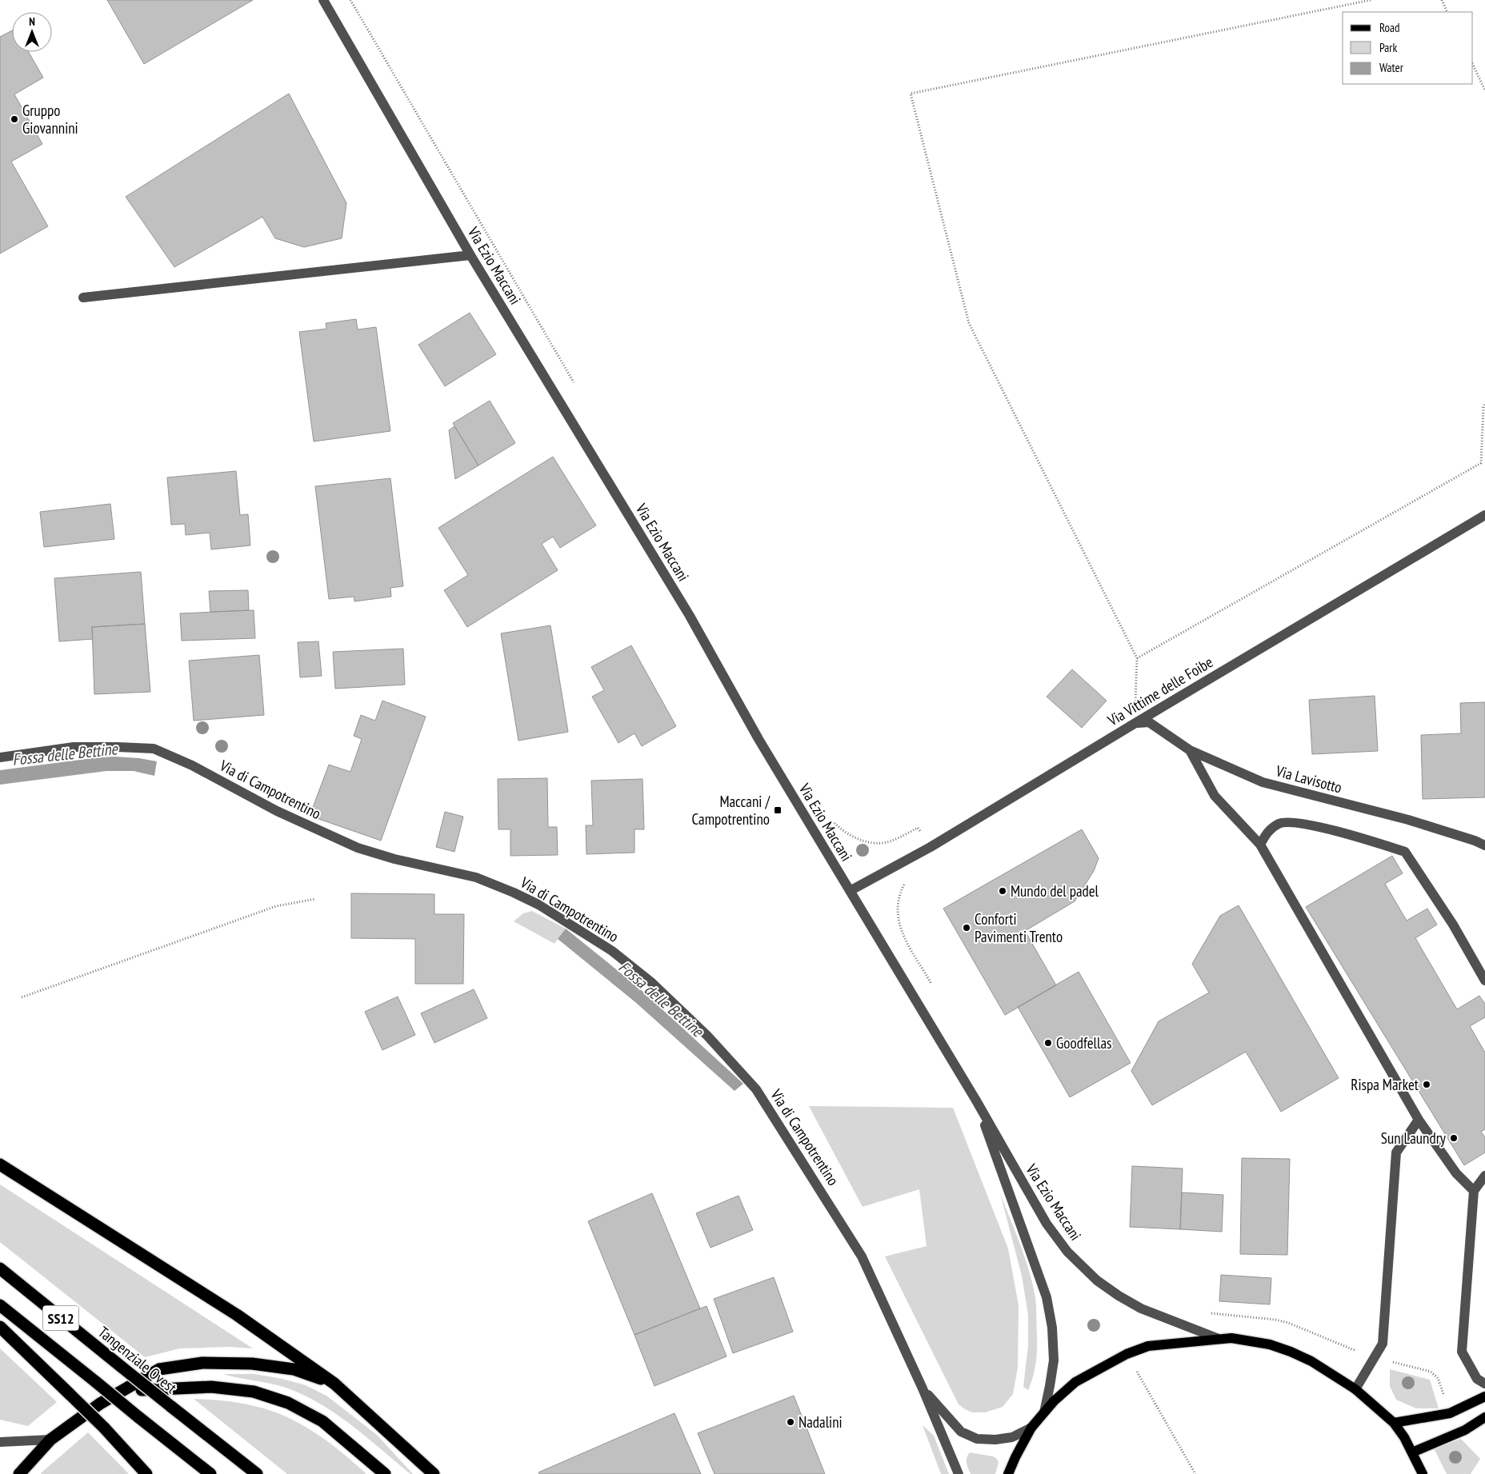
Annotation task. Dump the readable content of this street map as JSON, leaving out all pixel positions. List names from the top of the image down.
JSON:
{
  "streets": {
    "highway": ["SS12", "Tangenziale Ovest"],
    "street": [
      "Via Ezio Maccani",
      "Via Vittime delle Foibe",
      "Via Lavisotto",
      "Via di Campotrentino"
    ]
  },
  "crossings": [
    ["Via Ezio Maccani", "Via Vittime delle Foibe"],
    ["Via Vittime delle Foibe", "Via Lavisotto"]
  ],
  "water": ["Fossa delle Bettine"],
  "places": {
    "other": [
      "Gruppo Giovannini",
      "Mundo del padel",
      "Conforti Pavimenti Trento",
      "Goodfellas",
      "Rispa Market",
      "Sun Laundry",
      "Nadalini"
    ],
    "transit": ["Maccani / Campotrentino"]
  },
  "legend": ["Road", "Park", "Water"],
  "north": "top"
}
